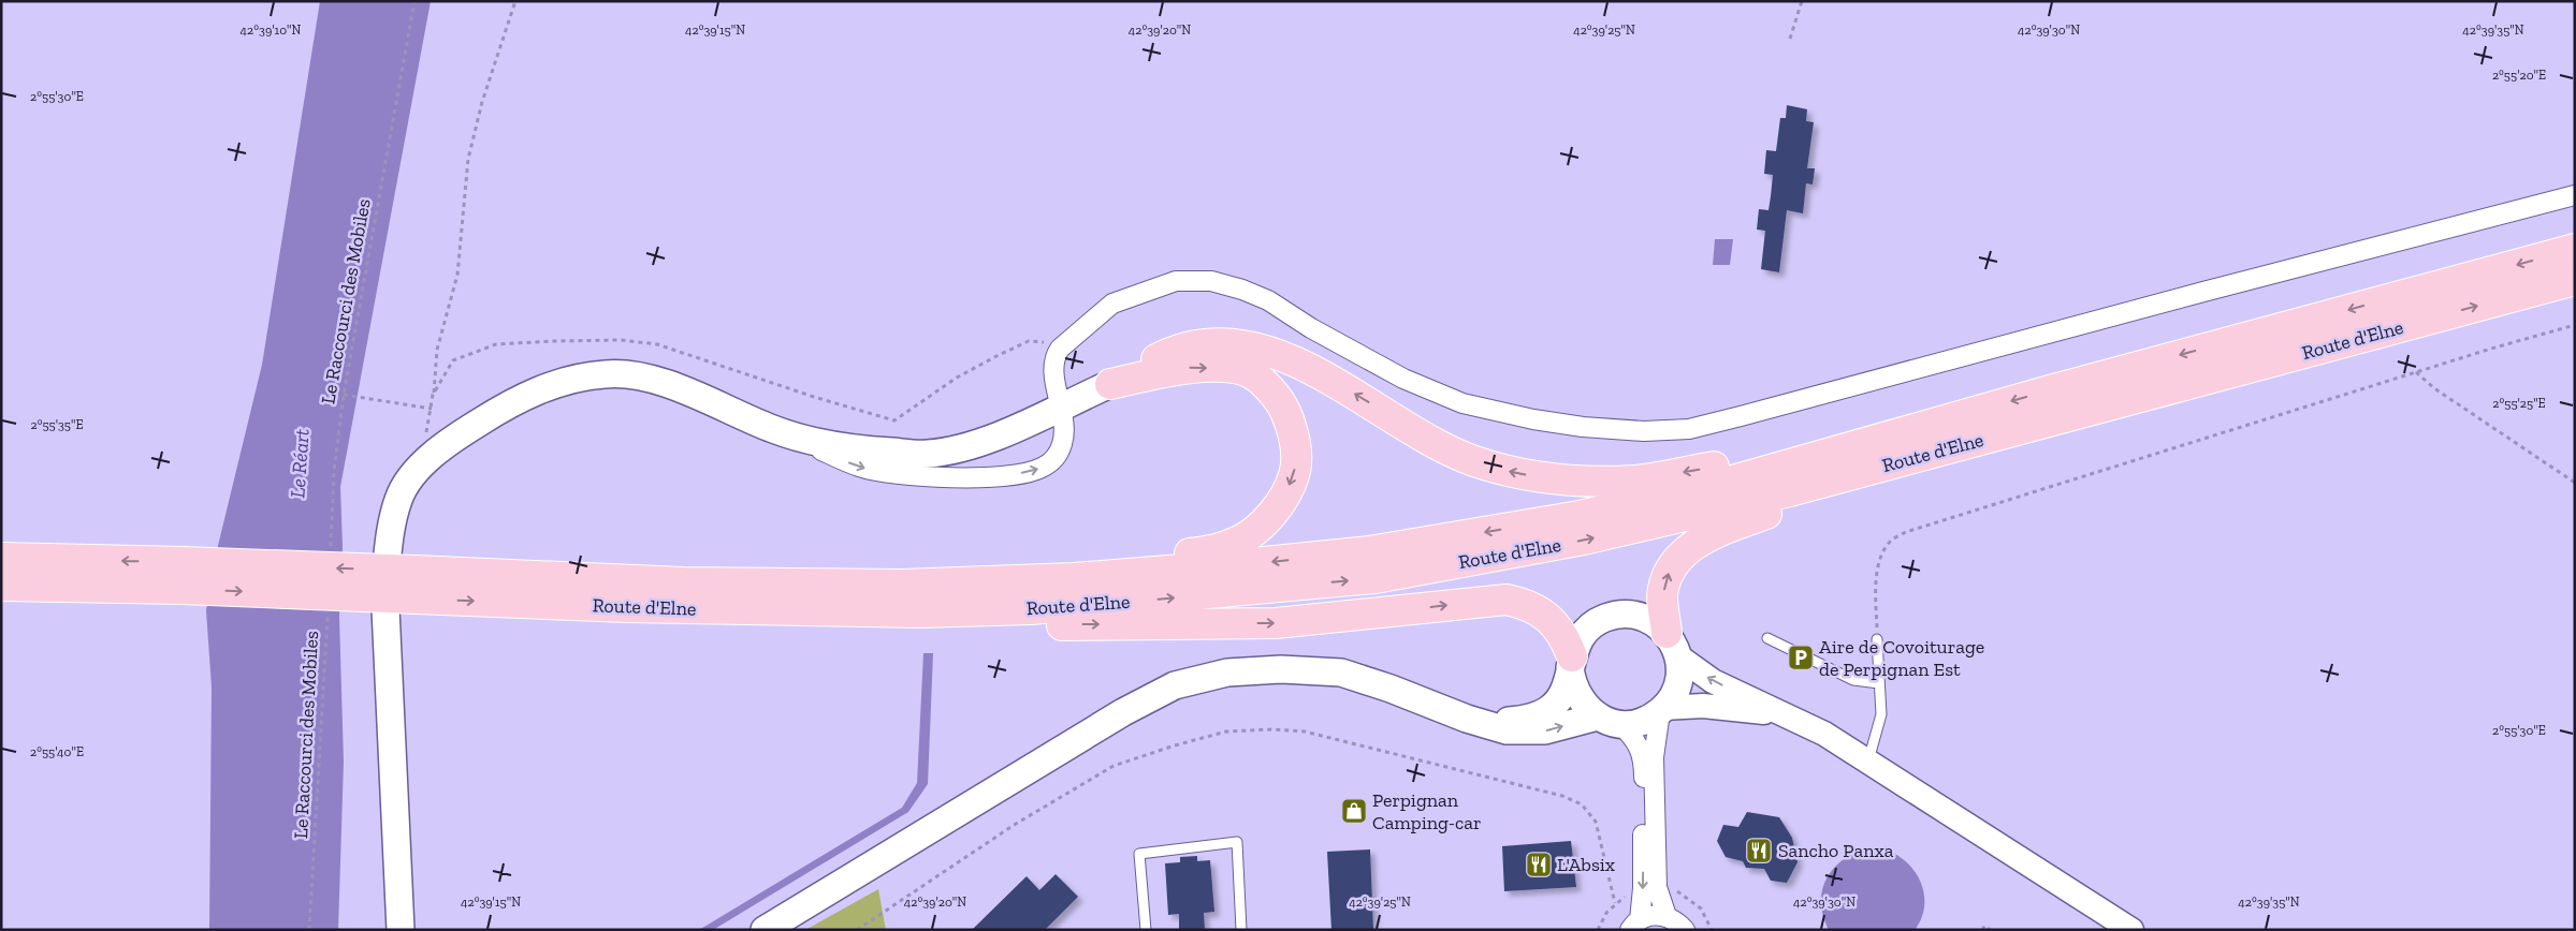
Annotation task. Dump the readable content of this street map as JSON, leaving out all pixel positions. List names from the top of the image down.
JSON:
{
  "streets": {
    "highway": ["Route d'Elne"],
    "path": ["Le Raccourci des Mobiles"]
  },
  "water": ["Le Réart"],
  "places": {
    "parking": ["Aire de Covoiturage de Perpignan Est"],
    "shop": ["Perpignan Camping-car"],
    "restaurant": ["Sancho Panxa", "L'Absix"]
  },
  "coordinates": [
    "42°39'10\"N",
    "42°39'15\"N",
    "42°39'20\"N",
    "42°39'25\"N",
    "42°39'30\"N",
    "42°39'35\"N",
    "2°55'20\"E",
    "2°55'30\"E",
    "2°55'25\"E",
    "2°55'35\"E",
    "2°55'40\"E"
  ]
}
